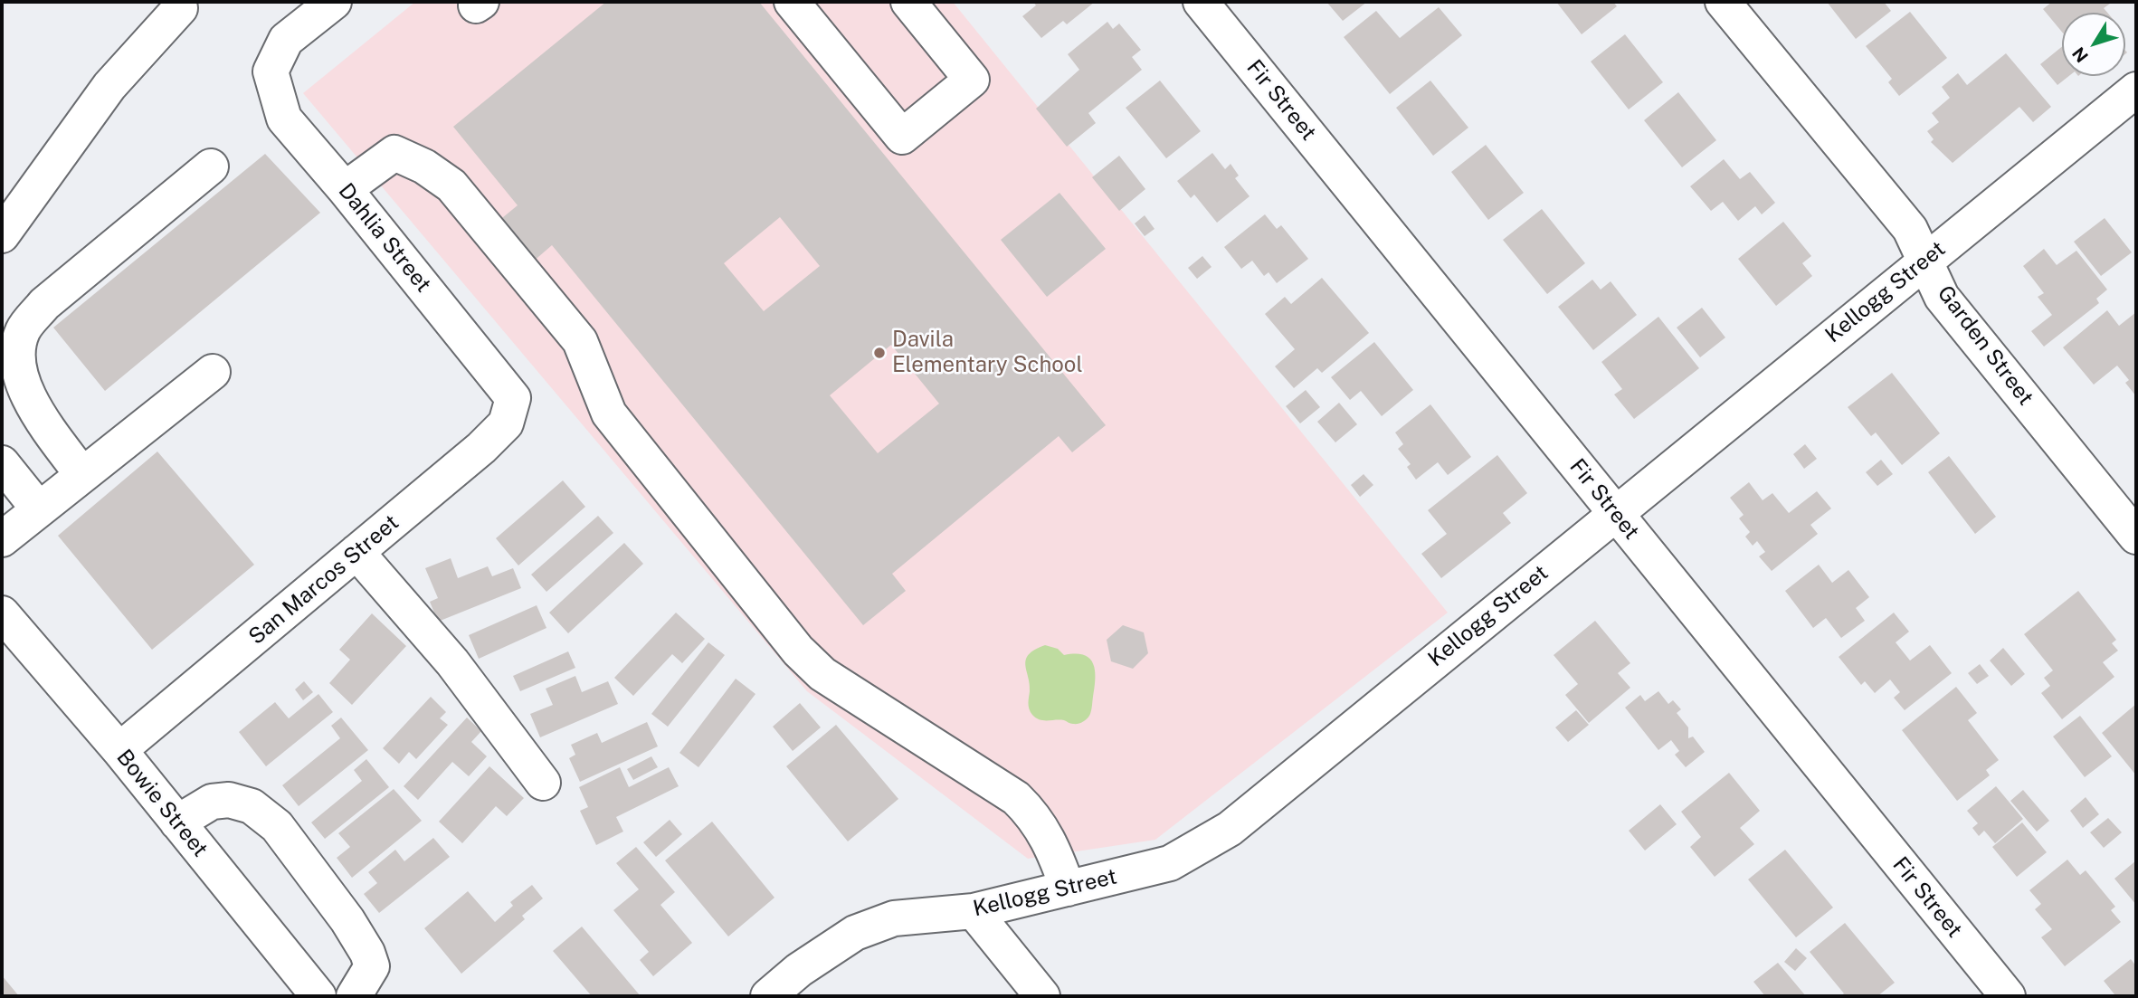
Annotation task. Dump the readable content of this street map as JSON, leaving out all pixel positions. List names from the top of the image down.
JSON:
{
  "streets": {
    "street": [
      "Fir Street",
      "Dahlia Street",
      "Kellogg Street",
      "Garden Street",
      "San Marcos Street",
      "Bowie Street"
    ]
  },
  "crossings": [
    ["Fir Street", "Kellogg Street"],
    ["Dahlia Street", "San Marcos Street"],
    ["Kellogg Street", "Garden Street"],
    ["San Marcos Street", "Bowie Street"]
  ],
  "places": ["Davila Elementary School"],
  "north": "bottom left"
}
